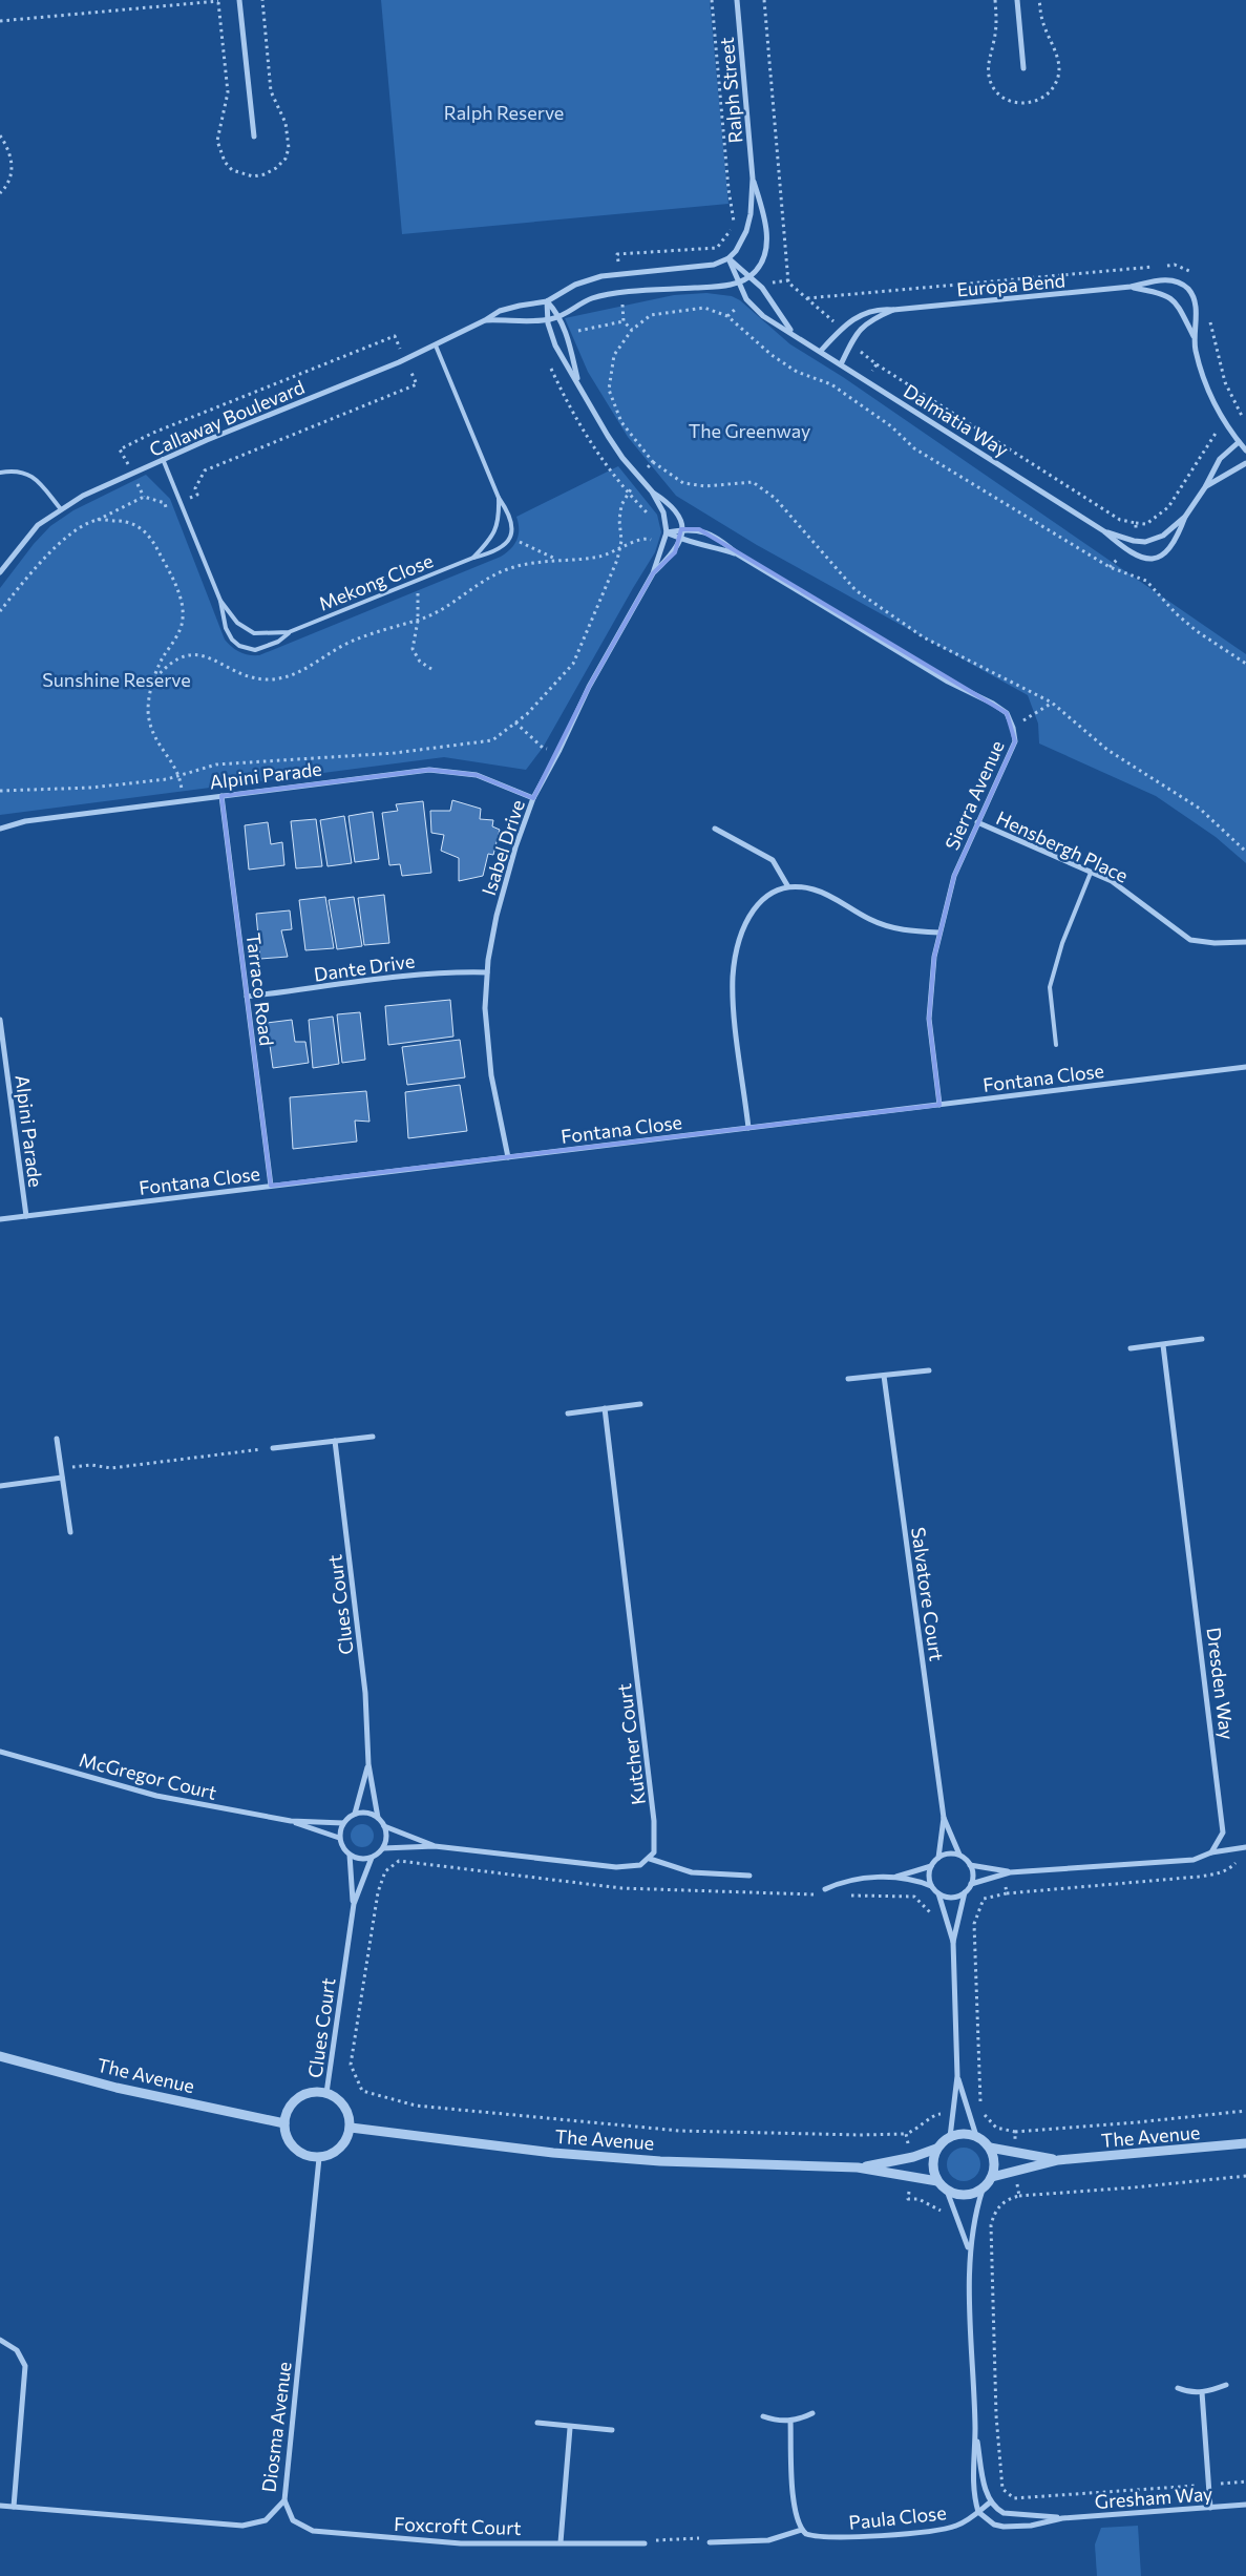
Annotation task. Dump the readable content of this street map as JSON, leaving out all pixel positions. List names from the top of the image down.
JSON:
{
  "streets": {
    "street": [
      "Ralph Street",
      "Europa Bend",
      "Callaway Boulevard",
      "Dalmatia Way",
      "Alpini Parade",
      "Sierra Avenue",
      "Hensbergh Place",
      "Isabel Drive",
      "Dante Drive",
      "Tarraco Road",
      "Fontana Close",
      "Salvatore Court",
      "Clues Court",
      "Dresden Way",
      "Kutcher Court",
      "McGregor Court",
      "The Avenue",
      "Diosma Avenue",
      "Gresham Way",
      "Paula Close",
      "Foxcroft Court"
    ],
    "lane": ["Mekong Close"]
  },
  "crossings": [
    ["Ralph Street", "Callaway Boulevard"],
    ["Ralph Street", "Dalmatia Way"],
    ["Europa Bend", "Dalmatia Way"],
    ["Callaway Boulevard", "Dalmatia Way"],
    ["Callaway Boulevard", "Mekong Close"],
    ["Alpini Parade", "Isabel Drive"],
    ["Alpini Parade", "Tarraco Road"],
    ["Alpini Parade", "Fontana Close"],
    ["Sierra Avenue", "Hensbergh Place"],
    ["Sierra Avenue", "Isabel Drive"],
    ["Sierra Avenue", "Fontana Close"],
    ["Isabel Drive", "Dante Drive"],
    ["Isabel Drive", "Fontana Close"],
    ["Dante Drive", "Tarraco Road"],
    ["Tarraco Road", "Fontana Close"],
    ["Clues Court", "McGregor Court"],
    ["Clues Court", "The Avenue"],
    ["Clues Court", "Diosma Avenue"],
    ["The Avenue", "Diosma Avenue"],
    ["Diosma Avenue", "Foxcroft Court"],
    ["Gresham Way", "Paula Close"]
  ],
  "parks": ["Ralph Reserve", "The Greenway", "Sunshine Reserve"]
}
